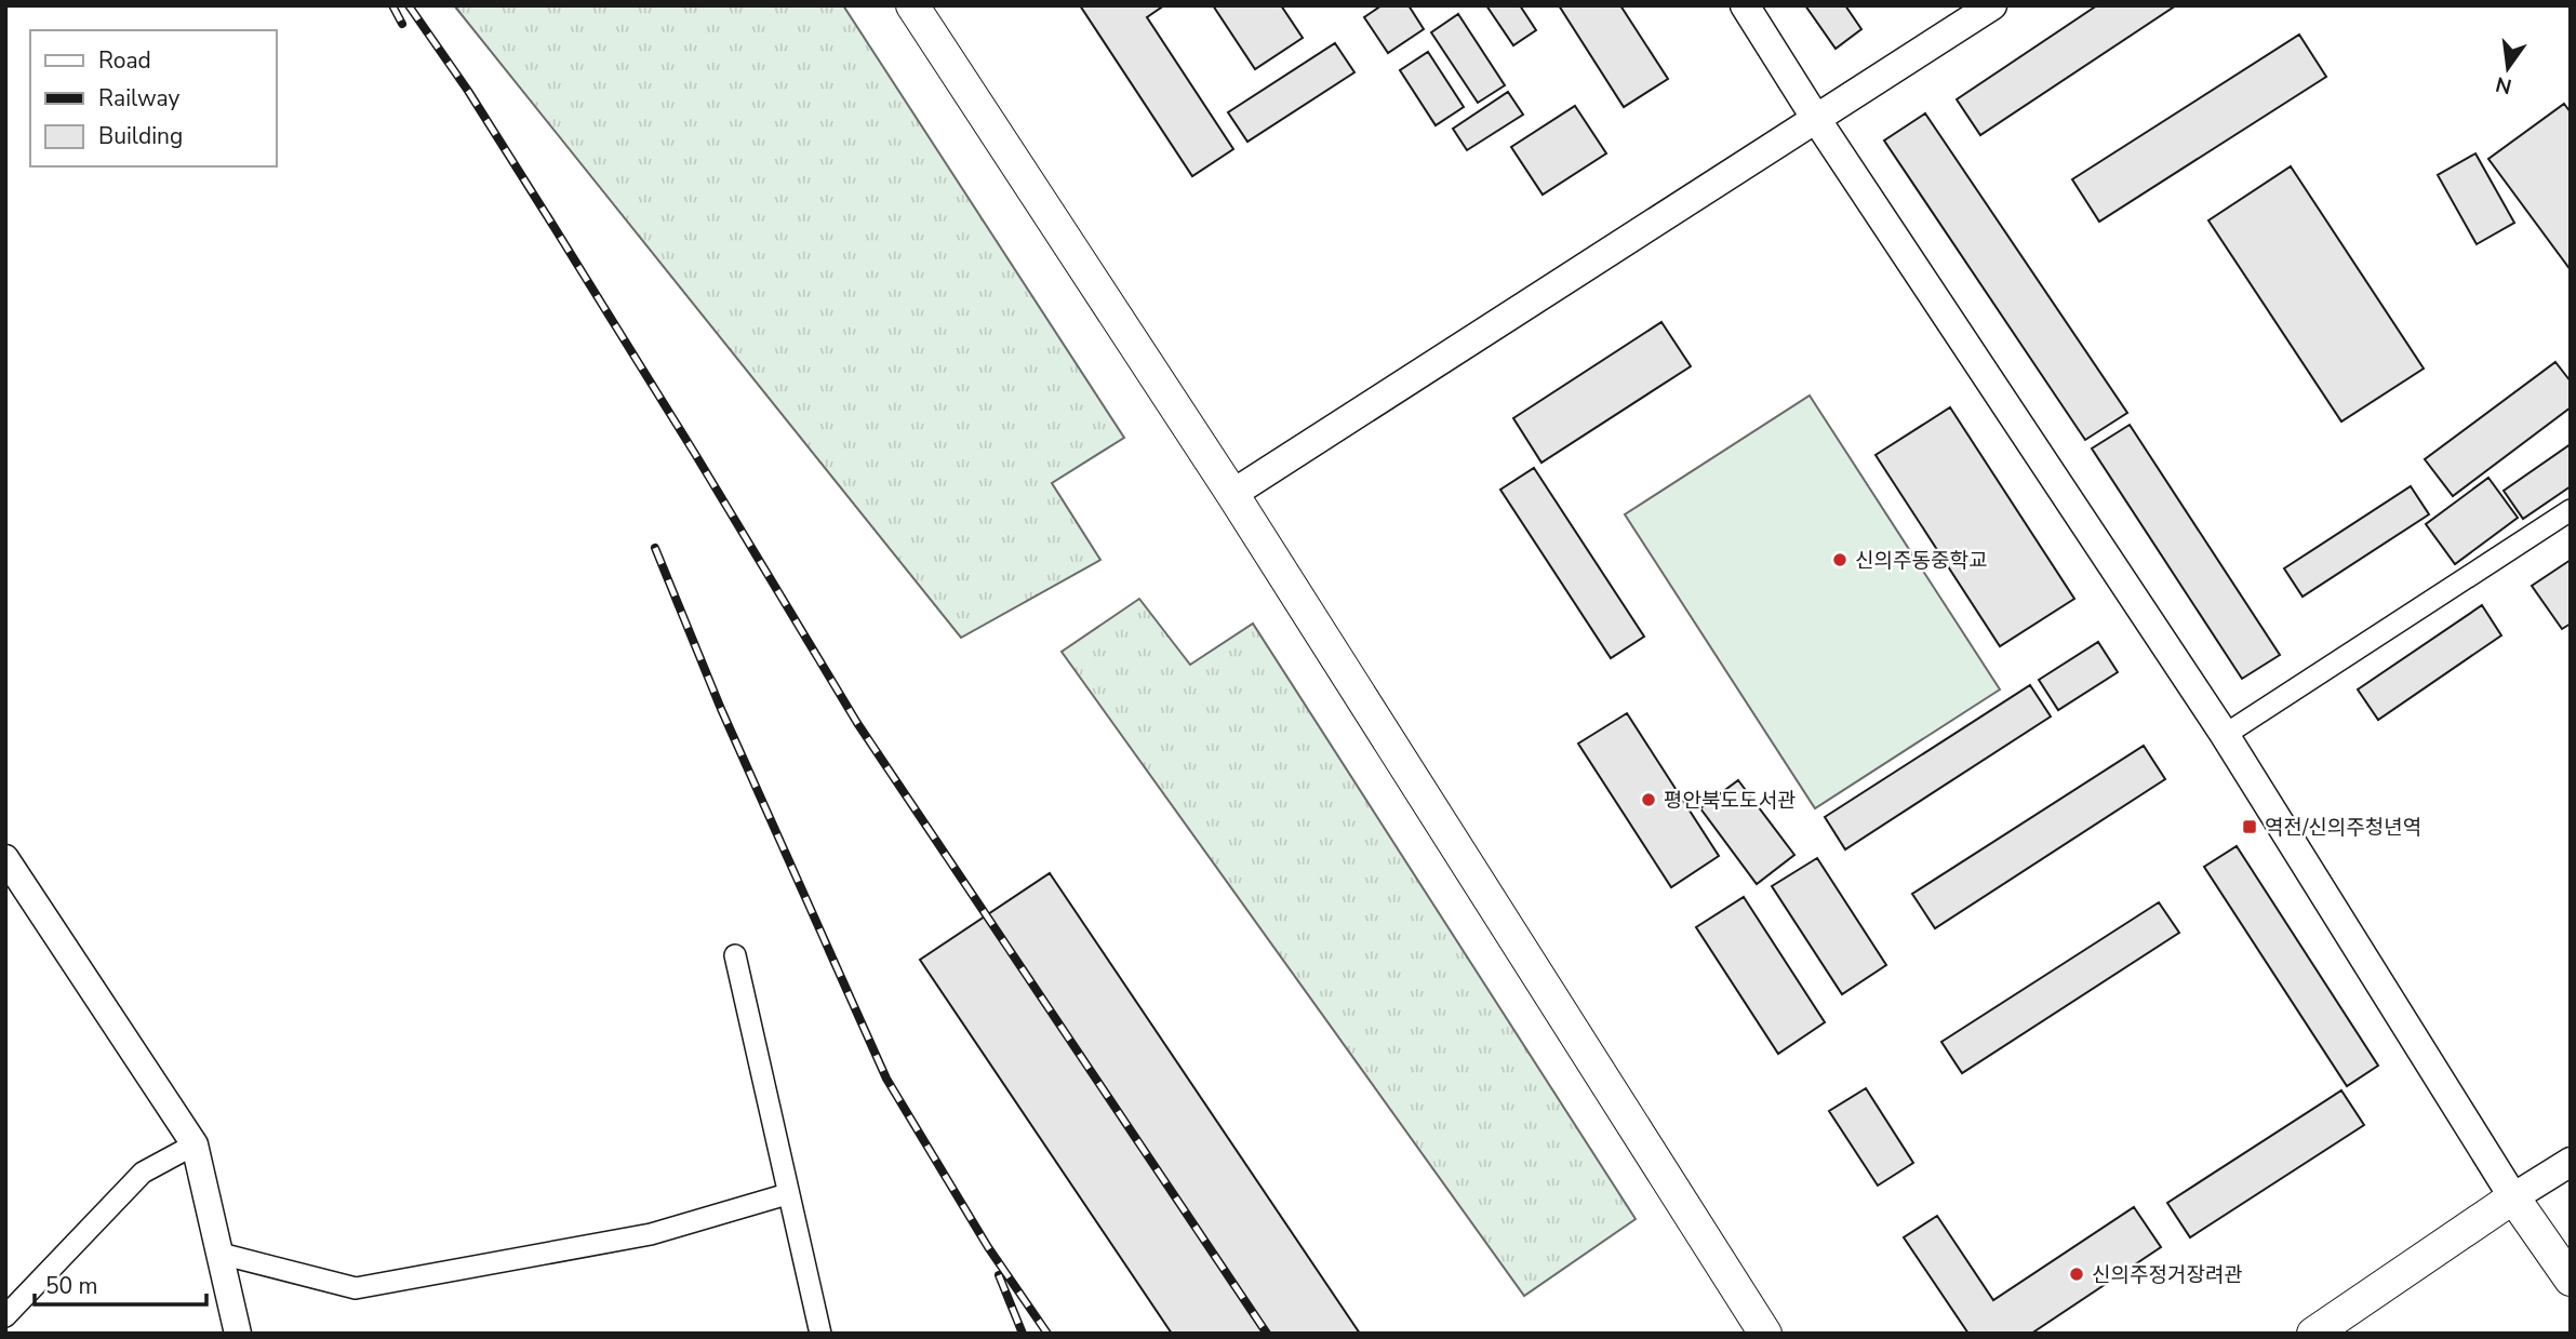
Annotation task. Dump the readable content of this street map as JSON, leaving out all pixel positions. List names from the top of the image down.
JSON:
{
  "places": {
    "other": ["신의주동중학교", "평안북도도서관", "신의주정거장려관"],
    "transit": ["역전/신의주청년역"]
  },
  "legend": ["Road", "Railway", "Building"],
  "scale_bar": "50 m",
  "north": "bottom"
}
